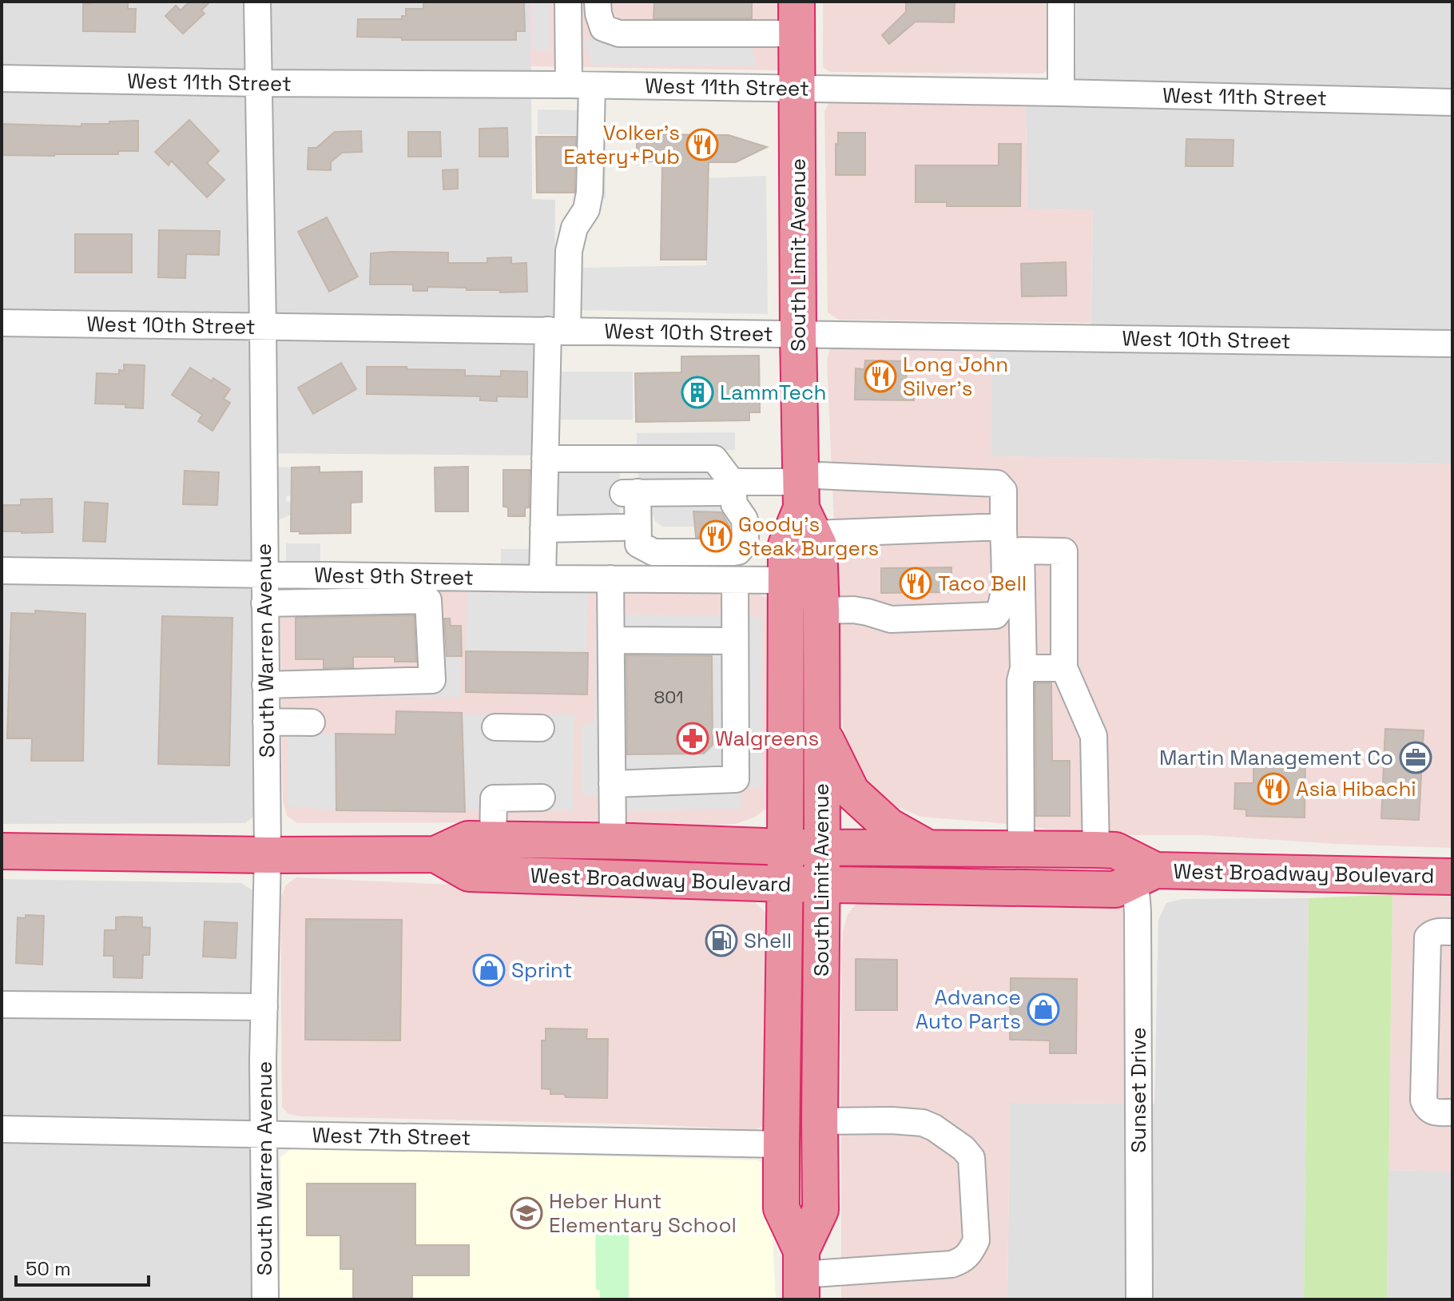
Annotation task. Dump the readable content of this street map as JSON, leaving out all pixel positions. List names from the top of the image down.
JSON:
{
  "streets": {
    "highway": ["South Limit Avenue", "West Broadway Boulevard"],
    "street": [
      "West 11th Street",
      "West 10th Street",
      "West 9th Street",
      "South Warren Avenue",
      "Sunset Drive",
      "West 7th Street"
    ]
  },
  "crossings": [
    ["West 11th Street", "South Limit Avenue"],
    ["West 11th Street", "South Warren Avenue"],
    ["South Limit Avenue", "West 10th Street"],
    ["South Limit Avenue", "West 9th Street"],
    ["South Limit Avenue", "West Broadway Boulevard"],
    ["South Limit Avenue", "West 7th Street"],
    ["West 10th Street", "South Warren Avenue"],
    ["West 9th Street", "South Warren Avenue"],
    ["South Warren Avenue", "West Broadway Boulevard"],
    ["South Warren Avenue", "West 7th Street"],
    ["West Broadway Boulevard", "Sunset Drive"]
  ],
  "places": {
    "restaurant": [
      "Volker's Eatery+Pub",
      "Long John Silver's",
      "Goody's Steak Burgers",
      "Taco Bell",
      "Asia Hibachi"
    ],
    "building": ["LammTech"],
    "pharmacy": ["Walgreens"],
    "office": ["Martin Management Co"],
    "fuel station": ["Shell"],
    "shop": ["Sprint", "Advance Auto Parts"],
    "school or university": ["Heber Hunt Elementary School"]
  },
  "house_numbers": ["801"],
  "scale_bar": "50 m"
}
